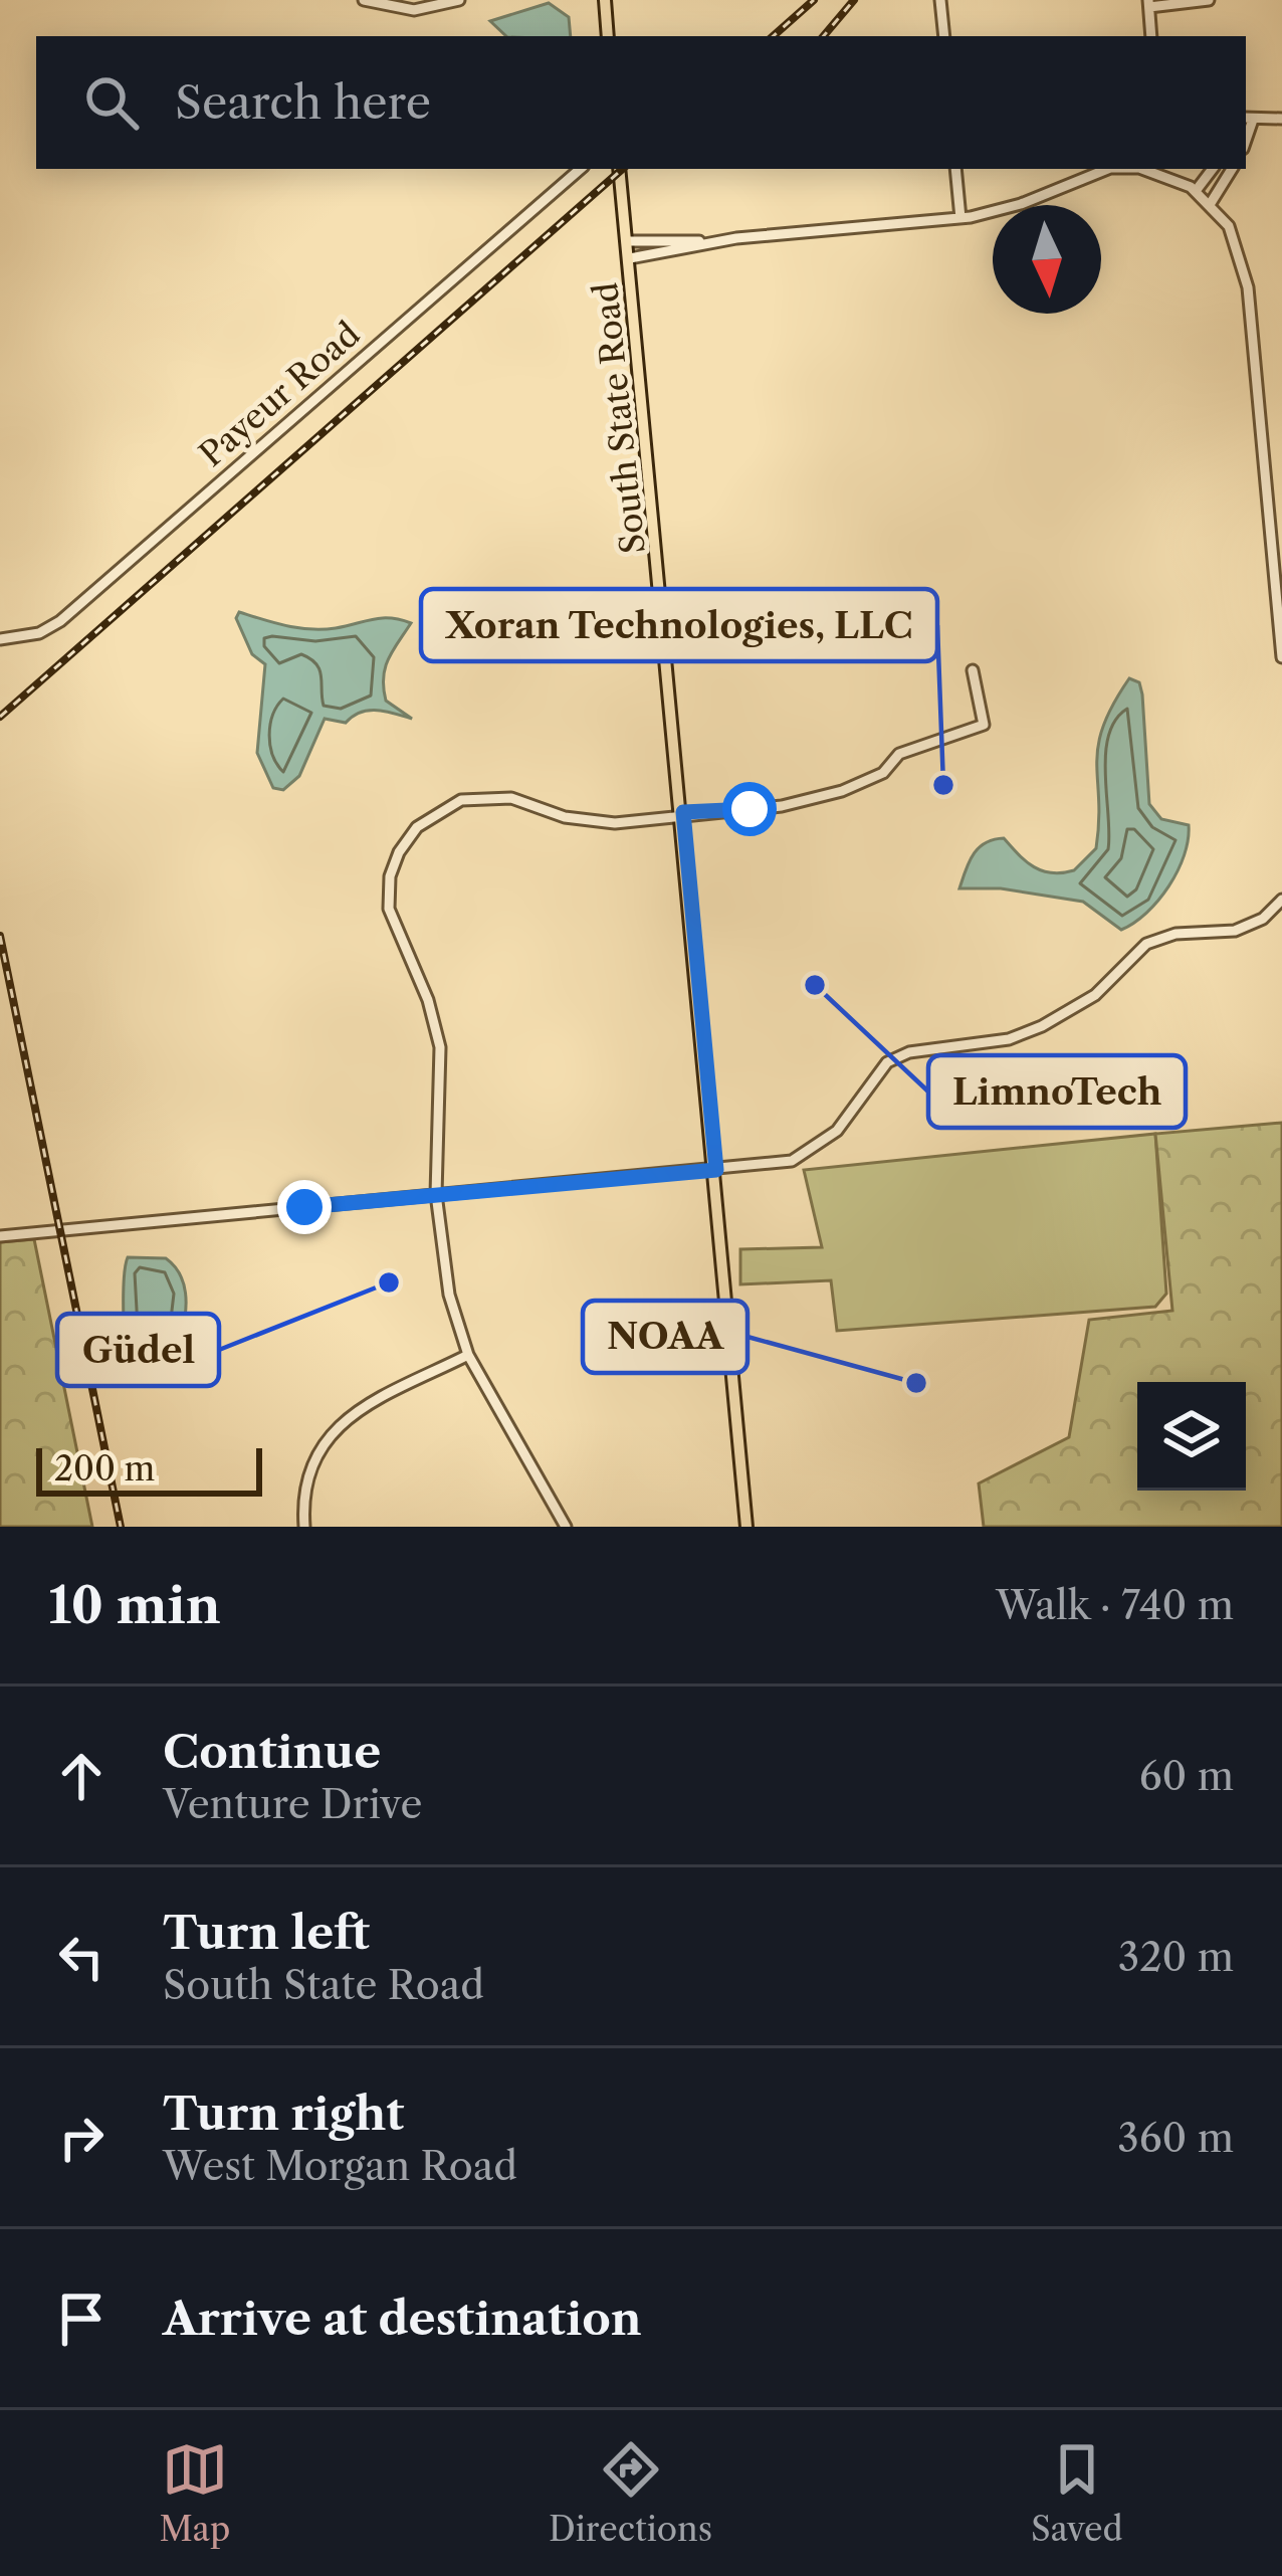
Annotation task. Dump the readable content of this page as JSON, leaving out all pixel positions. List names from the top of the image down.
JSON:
{
  "streets": {
    "main road": ["South State Road"],
    "street": ["Payeur Road"]
  },
  "places": [
    "Xoran Technologies, LLC",
    "LimnoTech",
    "Güdel",
    "NOAA"
  ],
  "scale_bar": "200 m",
  "north": "bottom",
  "page": {
    "search": "Search here",
    "scale": "200 m",
    "heading": ["10 min", "Walk · 740 m"],
    "list": [
      ["Continue", "Venture Drive", "60 m"],
      ["Turn left", "South State Road", "320 m"],
      ["Turn right", "West Morgan Road", "360 m"],
      "Arrive at destination"
    ],
    "nav": ["Map", "Directions", "Saved"]
  }
}
